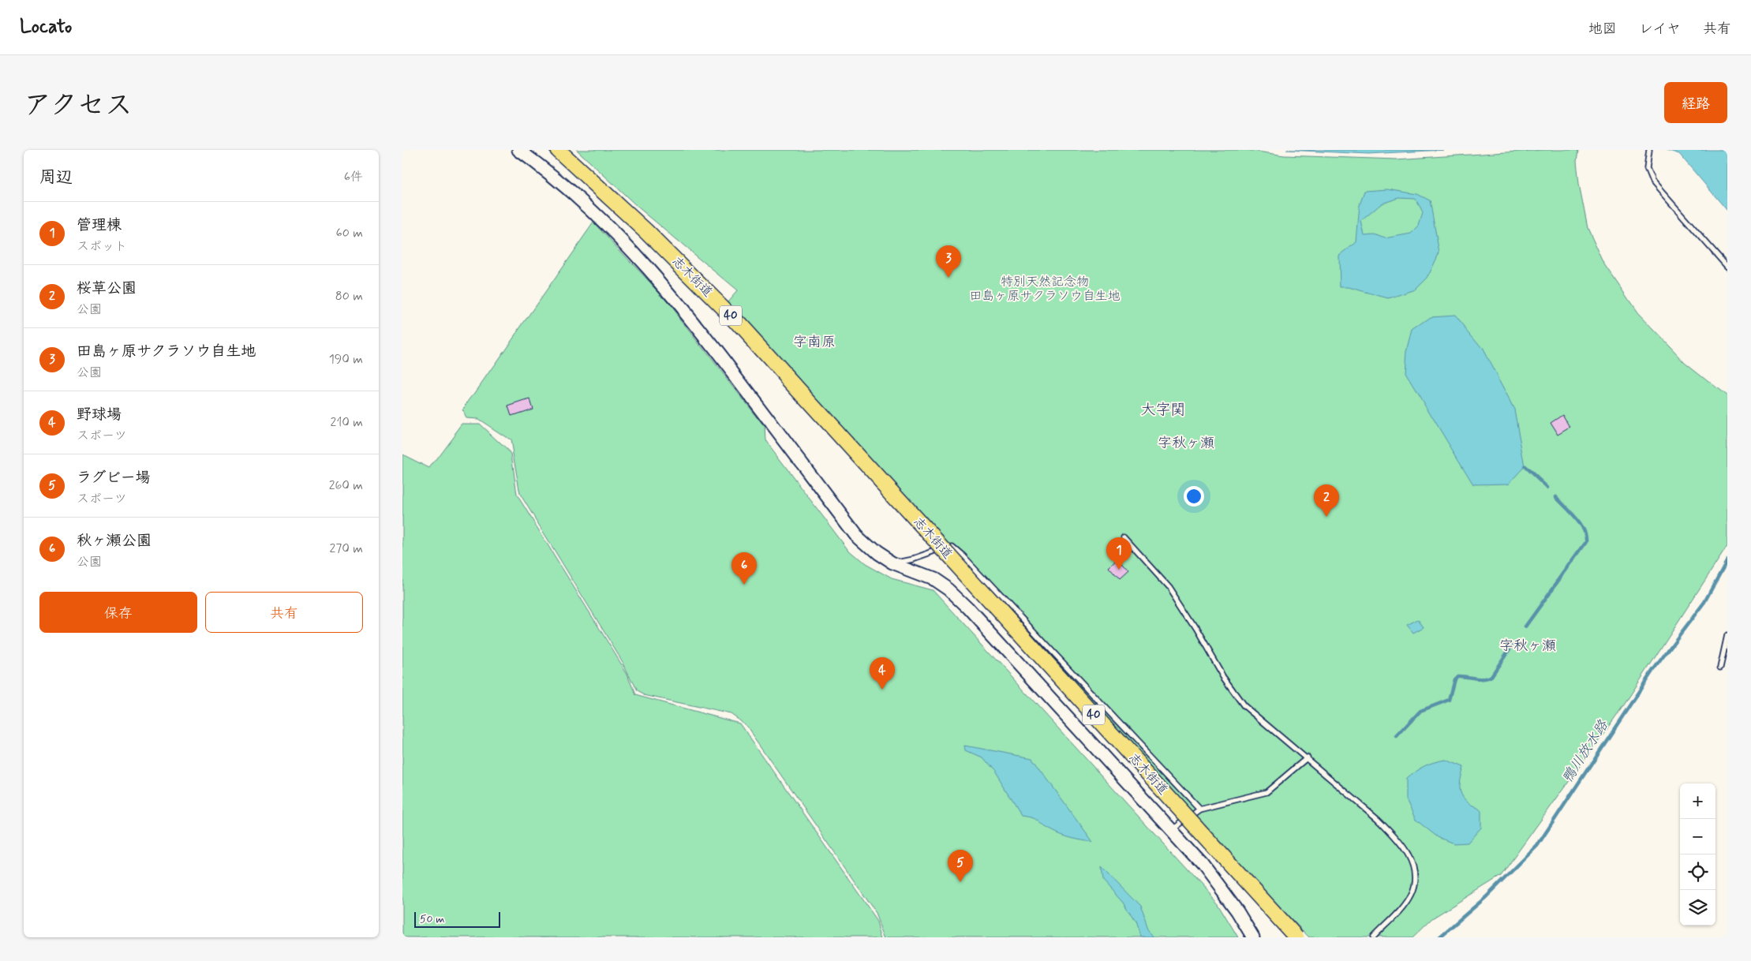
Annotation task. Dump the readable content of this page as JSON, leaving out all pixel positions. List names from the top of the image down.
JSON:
{
  "streets": {
    "main road": ["志木街道", "40"]
  },
  "districts": [
    "字南原",
    "大字関",
    "字秋ヶ瀬",
    "字秋ヶ瀬"
  ],
  "water": ["鴨川放水路"],
  "parks": ["特別天然記念物 田島ヶ原サクラソウ自生地"],
  "scale_bar": "50 m",
  "page": {
    "header": "Locato",
    "nav": ["地図", "レイヤ", "共有"],
    "title": "アクセス",
    "buttons": [
      "経路",
      ["保存", "共有"]
    ],
    "heading": ["周辺", "6件"],
    "list": [
      {
        "mark": "1",
        "name": "管理棟",
        "note": "スポット",
        "value": "60 m"
      },
      {
        "mark": "2",
        "name": "桜草公園",
        "note": "公園",
        "value": "80 m"
      },
      {
        "mark": "3",
        "name": "田島ヶ原サクラソウ自生地",
        "note": "公園",
        "value": "190 m"
      },
      {
        "mark": "4",
        "name": "野球場",
        "note": "スポーツ",
        "value": "210 m"
      },
      {
        "mark": "5",
        "name": "ラグビー場",
        "note": "スポーツ",
        "value": "260 m"
      },
      {
        "mark": "6",
        "name": "秋ヶ瀬公園",
        "note": "公園",
        "value": "270 m"
      }
    ],
    "pins": [
      "3",
      "2",
      "1",
      "6",
      "4",
      "5"
    ],
    "map_buttons": ["+", "−"],
    "scale": "50 m"
  }
}
